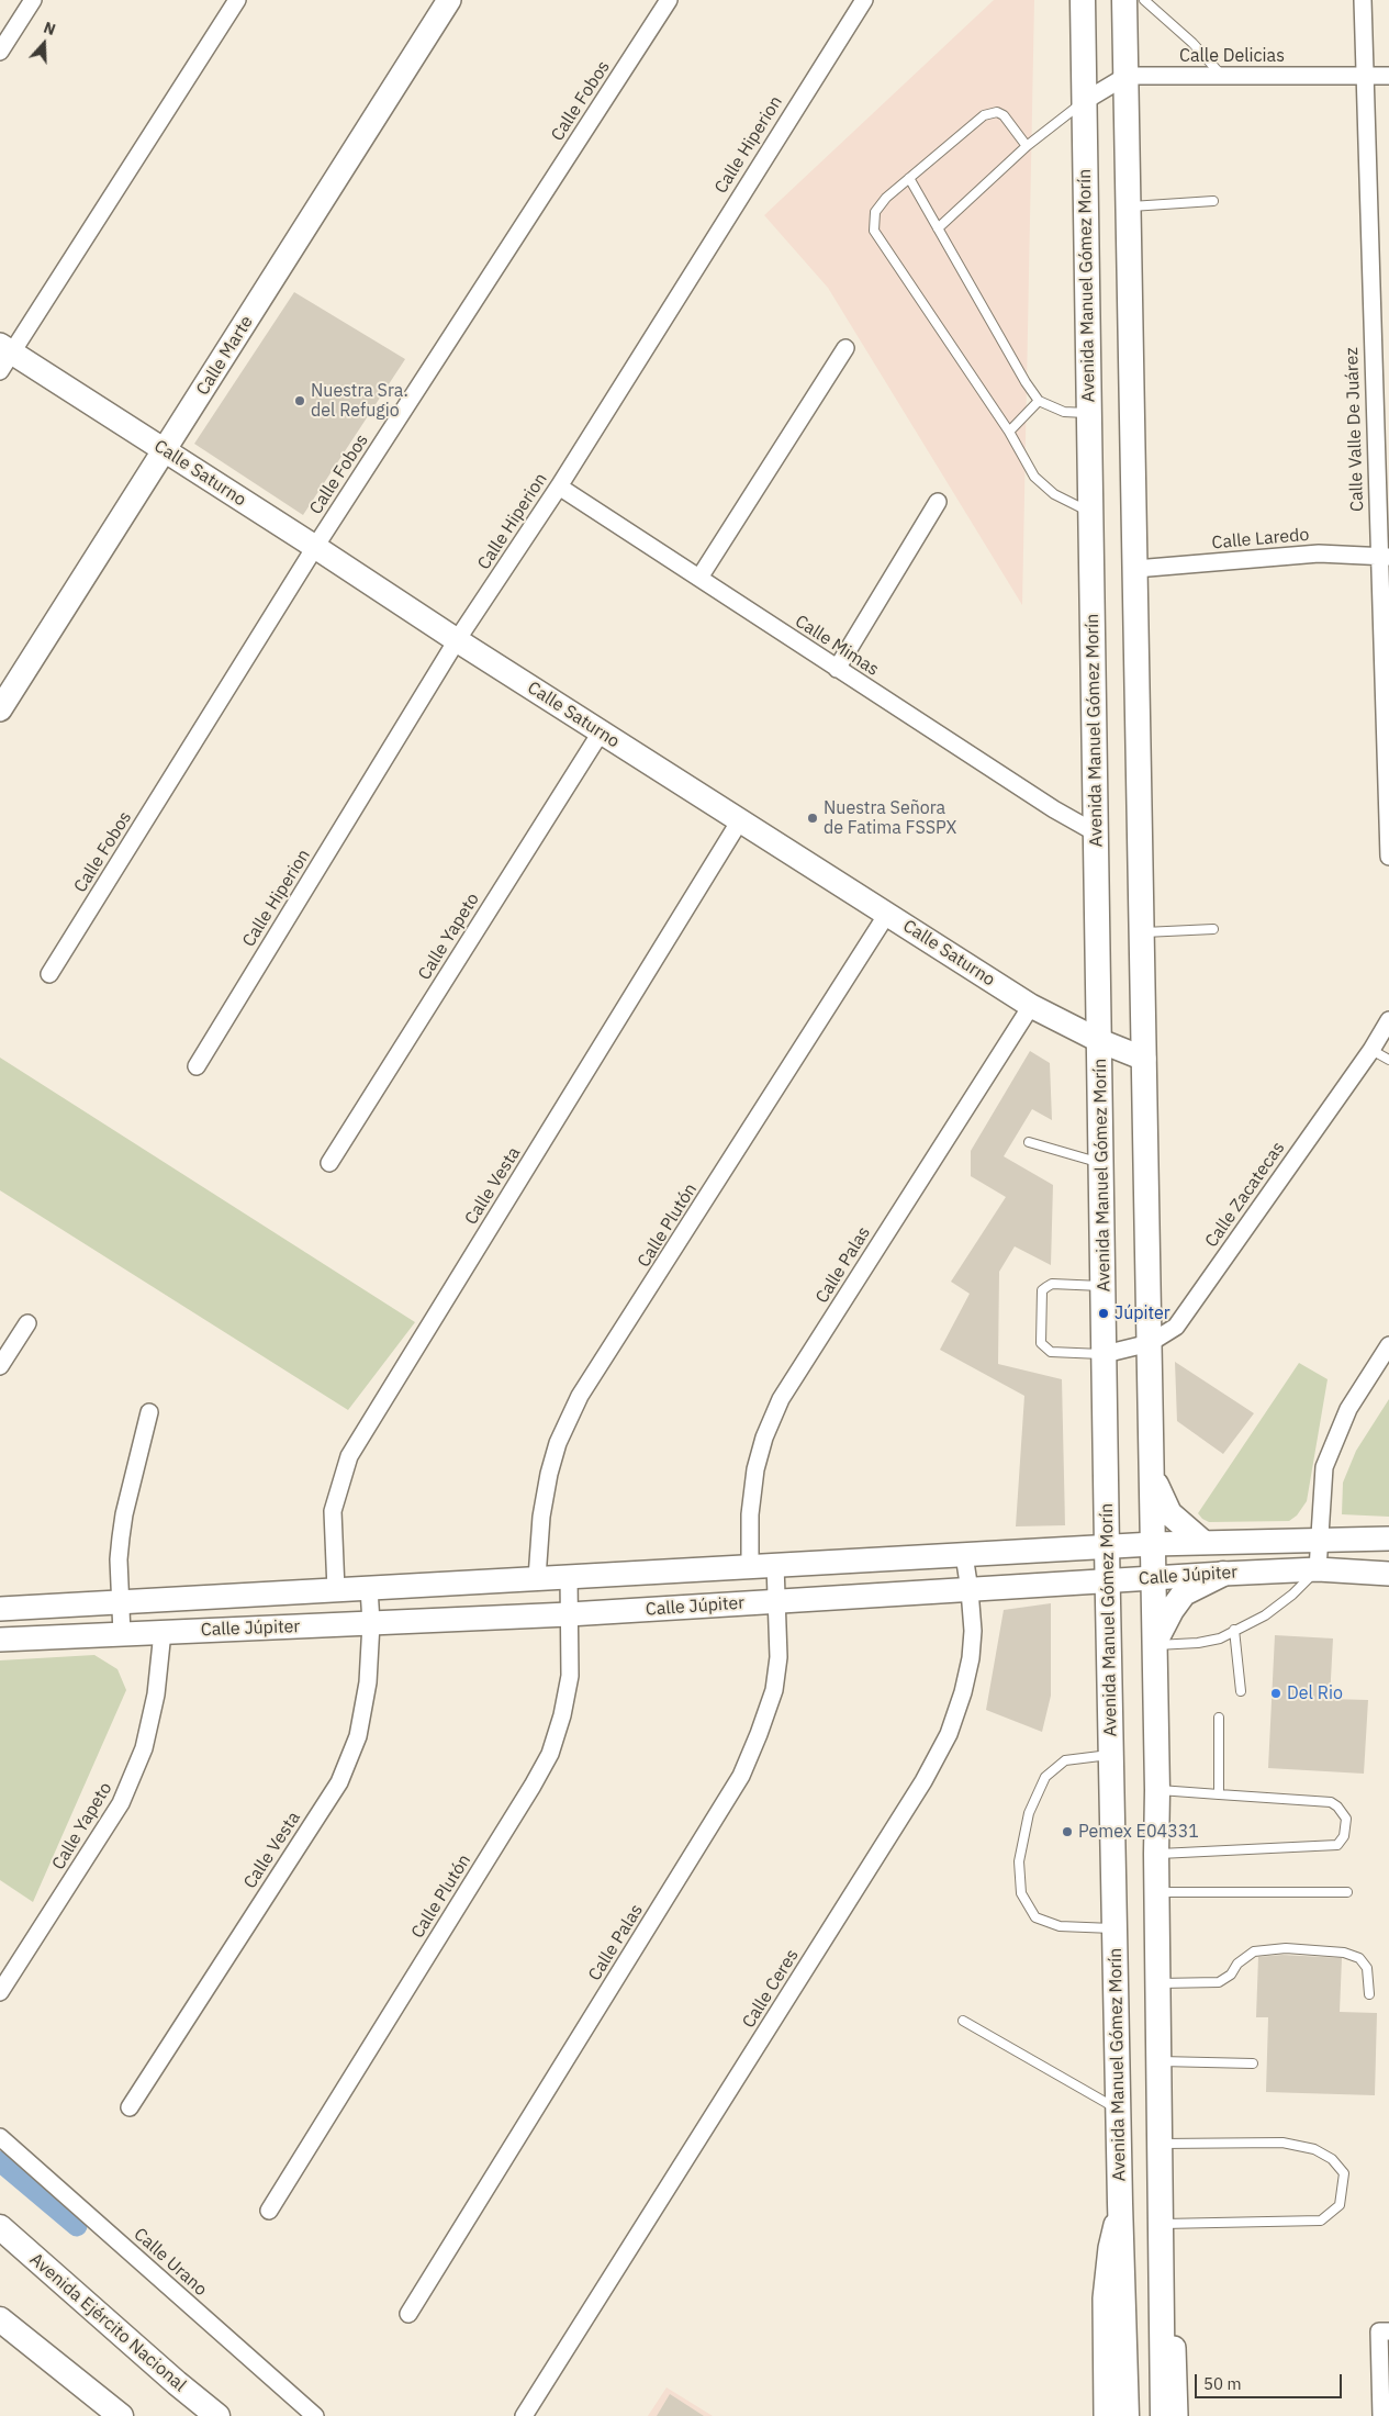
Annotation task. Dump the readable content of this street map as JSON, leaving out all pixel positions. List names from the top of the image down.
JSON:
{
  "streets": {
    "main road": ["Avenida Manuel Gómez Morín", "Avenida Ejército Nacional"],
    "street": [
      "Calle Delicias",
      "Calle Fobos",
      "Calle Hiperion",
      "Calle Marte",
      "Calle Valle De Juárez",
      "Calle Saturno",
      "Calle Laredo",
      "Calle Mimas",
      "Calle Yapeto",
      "Calle Vesta",
      "Calle Zacatecas",
      "Calle Plutón",
      "Calle Palas",
      "Calle Júpiter",
      "Calle Ceres",
      "Calle Urano"
    ]
  },
  "crossings": [
    ["Calle Delicias", "Calle Valle De Juárez"],
    ["Calle Fobos", "Calle Saturno"],
    ["Calle Hiperion", "Calle Saturno"],
    ["Calle Hiperion", "Calle Mimas"],
    ["Avenida Manuel Gómez Morín", "Calle Saturno"],
    ["Avenida Manuel Gómez Morín", "Calle Mimas"],
    ["Avenida Manuel Gómez Morín", "Calle Zacatecas"],
    ["Avenida Manuel Gómez Morín", "Calle Júpiter"],
    ["Calle Marte", "Calle Saturno"],
    ["Calle Valle De Juárez", "Calle Laredo"],
    ["Calle Saturno", "Calle Yapeto"],
    ["Calle Saturno", "Calle Vesta"],
    ["Calle Saturno", "Calle Plutón"],
    ["Calle Saturno", "Calle Palas"],
    ["Calle Yapeto", "Calle Júpiter"],
    ["Calle Vesta", "Calle Júpiter"],
    ["Calle Plutón", "Calle Júpiter"],
    ["Calle Palas", "Calle Júpiter"],
    ["Calle Júpiter", "Calle Ceres"]
  ],
  "places": [
    "Nuestra Sra. del Refugio",
    "Nuestra Señora de Fatima FSSPX",
    "Júpiter",
    "Del Rio",
    "Pemex E04331"
  ],
  "scale_bar": "50 m",
  "north": "top"
}
